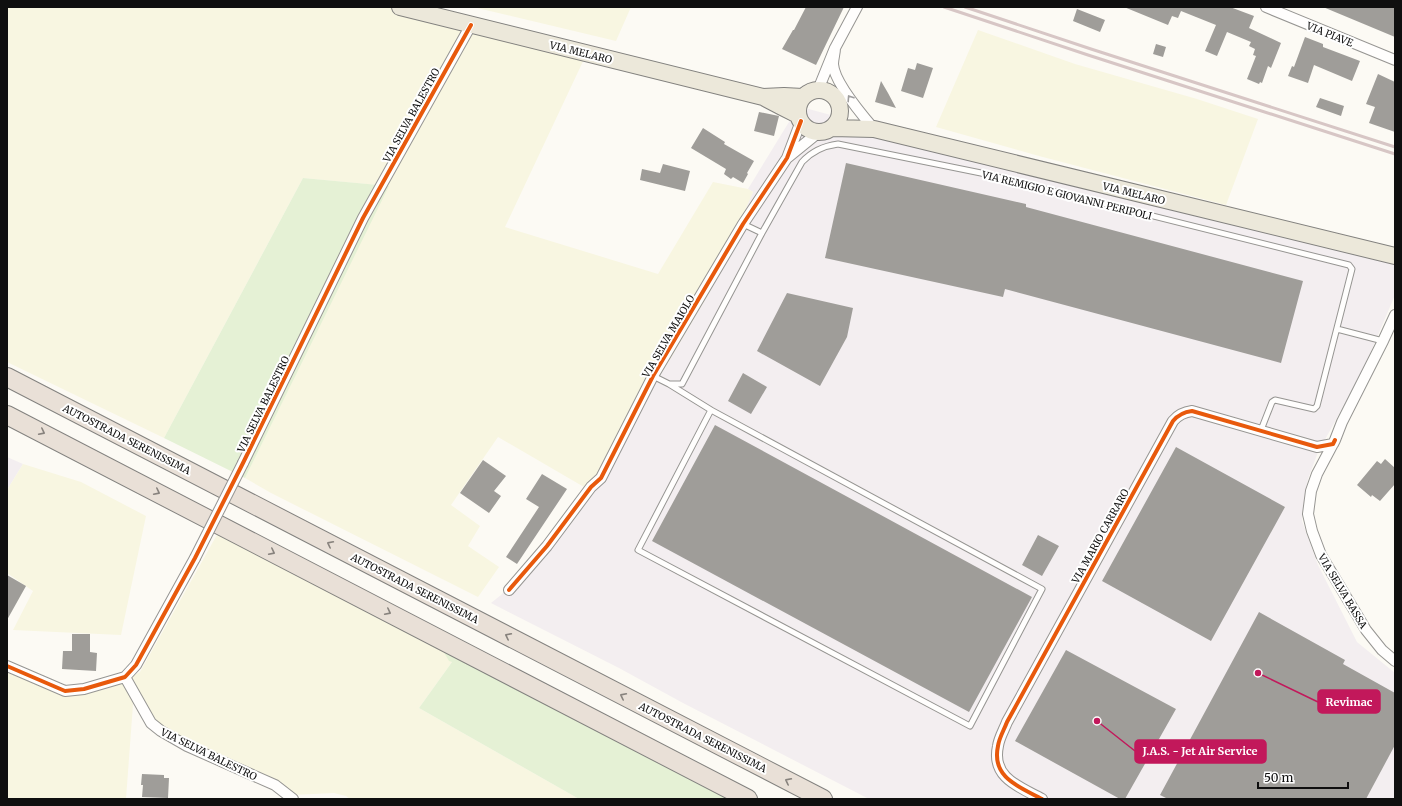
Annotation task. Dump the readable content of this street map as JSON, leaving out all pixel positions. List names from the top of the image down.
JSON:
{
  "streets": {
    "highway": ["AUTOSTRADA SERENISSIMA"],
    "main road": ["VIA MELARO"],
    "street": [
      "VIA PIAVE",
      "VIA SELVA BALESTRO",
      "VIA SELVA MAIOLO",
      "VIA MARIO CARRARO",
      "VIA SELVA BASSA"
    ],
    "lane": ["VIA REMIGIO E GIOVANNI PERIPOLI"]
  },
  "crossings": [
    ["VIA MELARO", "VIA SELVA BALESTRO"],
    ["VIA MELARO", "VIA SELVA MAIOLO"],
    ["VIA REMIGIO E GIOVANNI PERIPOLI", "VIA MARIO CARRARO"],
    ["VIA MARIO CARRARO", "VIA SELVA BASSA"]
  ],
  "places": ["Revimac", "J.A.S. - Jet Air Service"],
  "scale_bar": "50 m"
}
